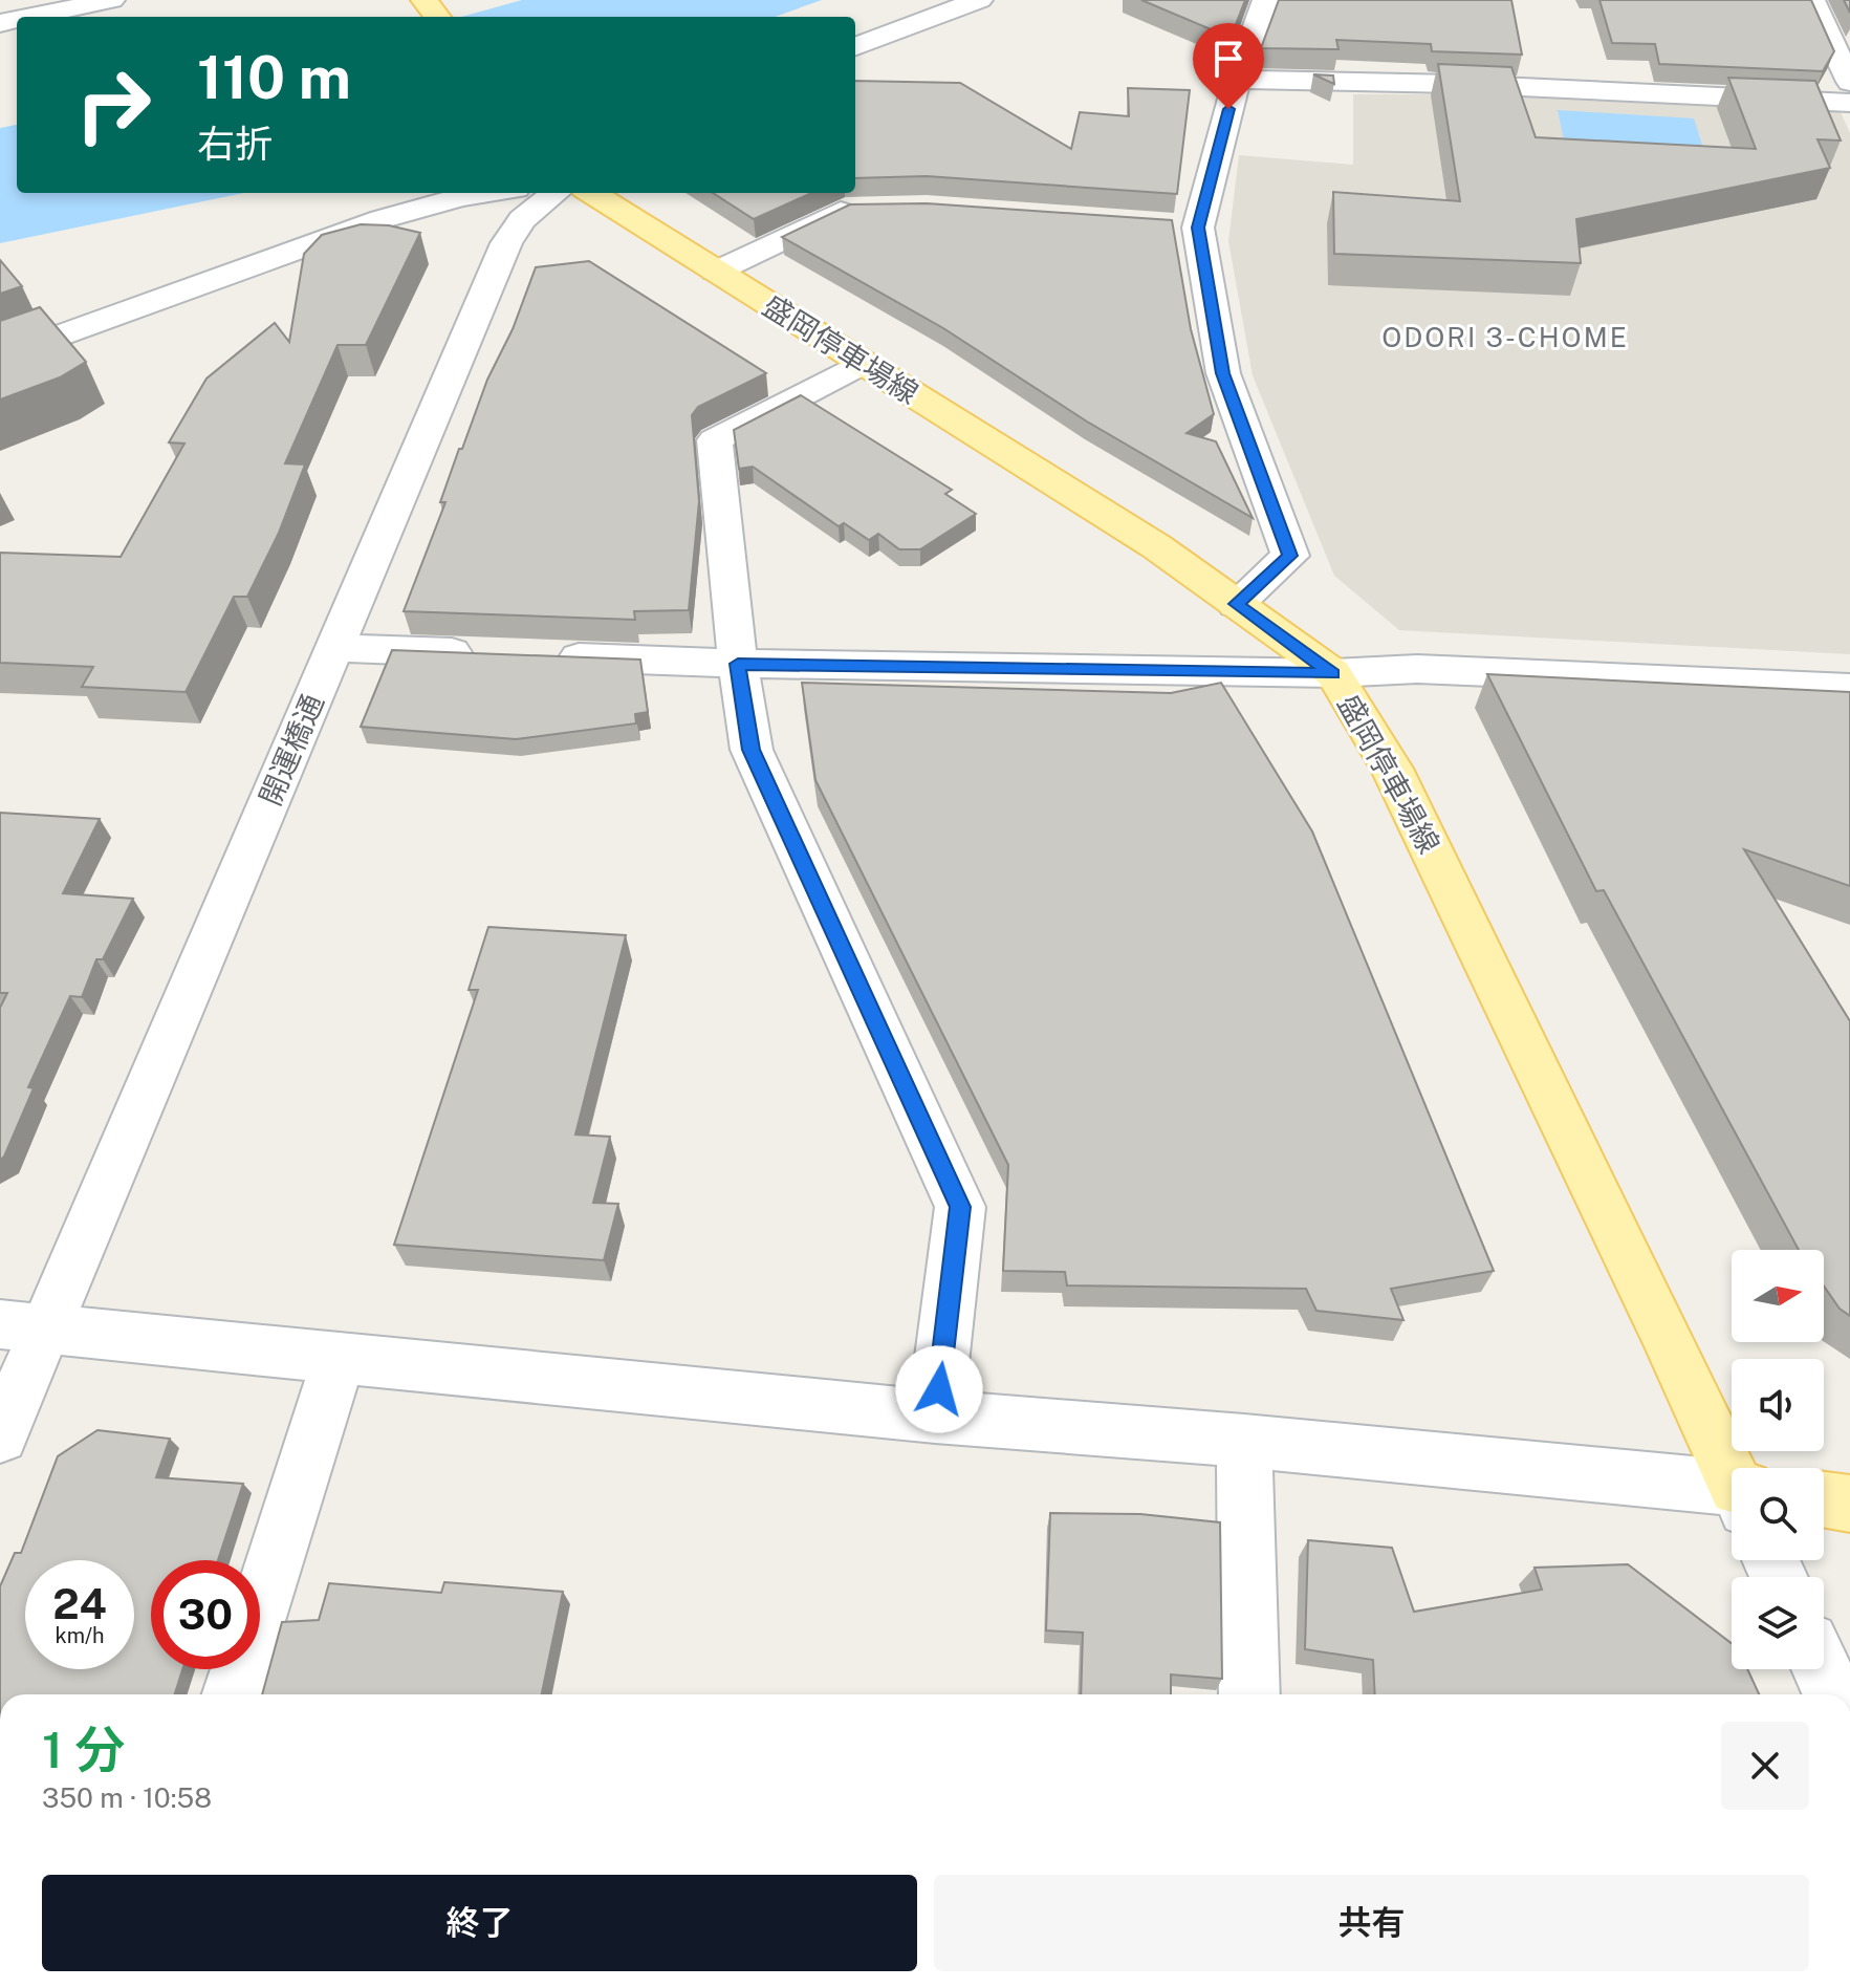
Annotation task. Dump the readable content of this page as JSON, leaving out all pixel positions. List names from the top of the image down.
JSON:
{
  "streets": {
    "main road": ["盛岡停車場線"],
    "street": ["開運橋通"]
  },
  "districts": ["ODORI 3-CHOME"],
  "north": "right",
  "page": {
    "turn": ["110 m", "右折"],
    "speed": "24 km/h",
    "limit": "30",
    "heading": ["1 分", "350 m · 10:58"],
    "buttons": ["終了", "共有"]
  }
}
